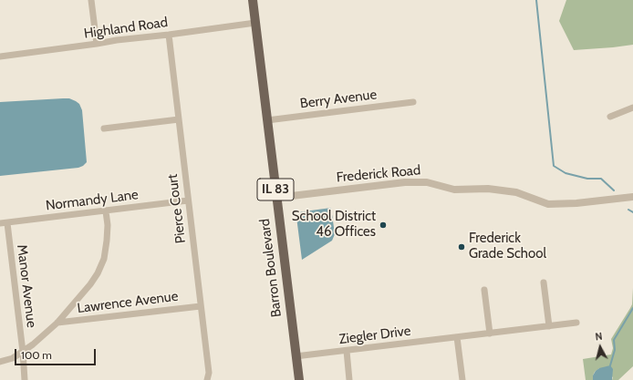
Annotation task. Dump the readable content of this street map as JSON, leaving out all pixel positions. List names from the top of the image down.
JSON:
{
  "streets": {
    "main road": ["IL 83", "Barron Boulevard"],
    "street": [
      "Highland Road",
      "Berry Avenue",
      "Frederick Road",
      "Normandy Lane",
      "Pierce Court",
      "Manor Avenue",
      "Lawrence Avenue",
      "Ziegler Drive"
    ]
  },
  "crossings": [
    ["Highland Road", "Pierce Court"],
    ["Highland Road", "Barron Boulevard"],
    ["Berry Avenue", "Barron Boulevard"],
    ["Frederick Road", "Barron Boulevard"],
    ["Normandy Lane", "Pierce Court"],
    ["Normandy Lane", "Manor Avenue"],
    ["Pierce Court", "Lawrence Avenue"],
    ["Barron Boulevard", "Ziegler Drive"]
  ],
  "places": ["School District 46 Offices", "Frederick Grade School"],
  "scale_bar": "100 m",
  "north": "top"
}
